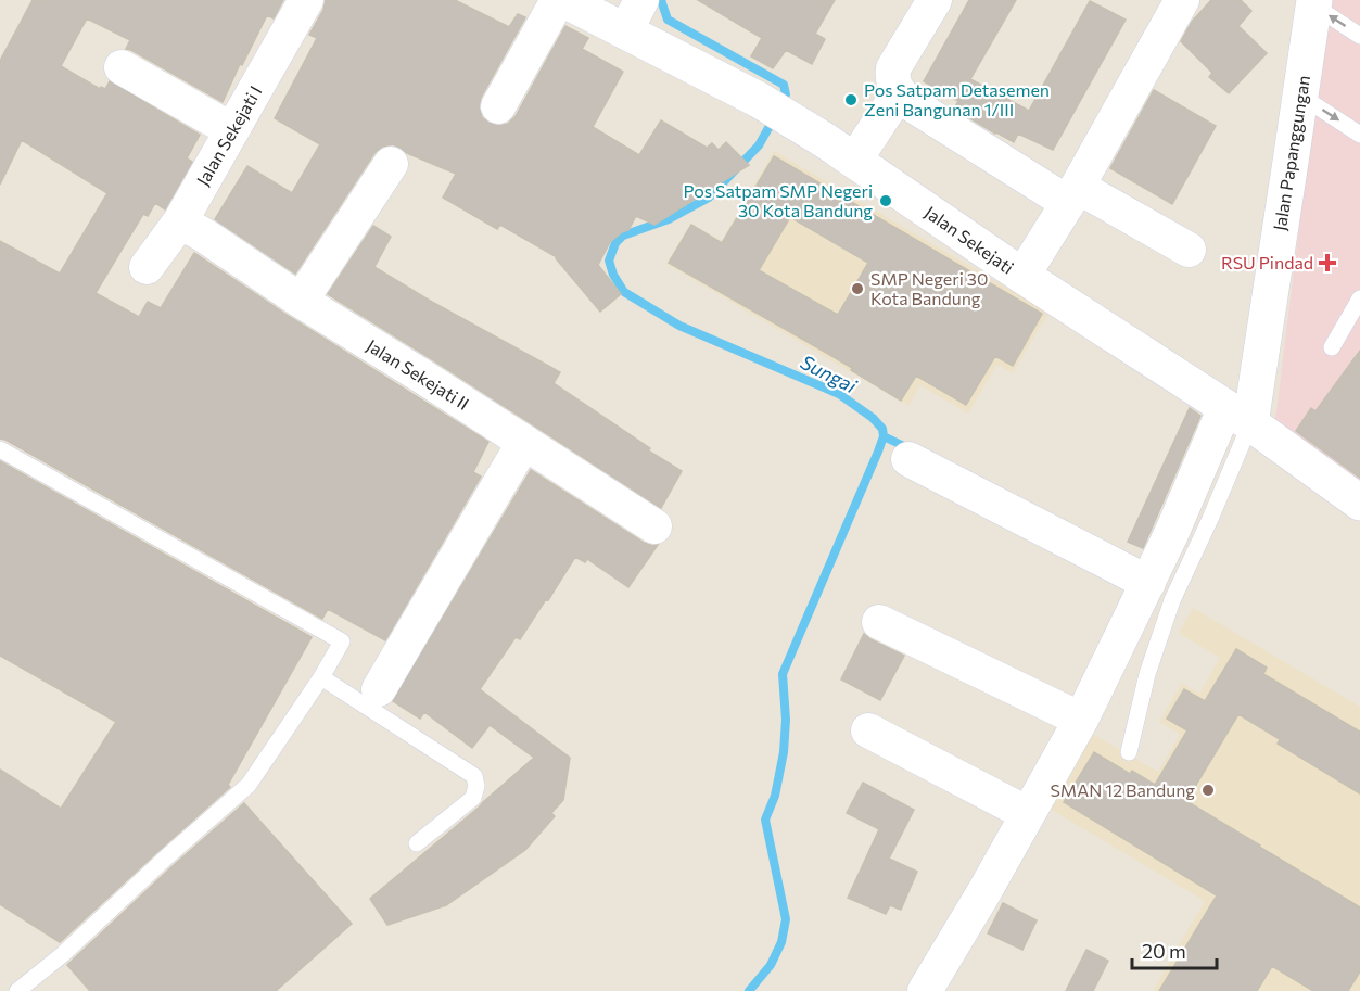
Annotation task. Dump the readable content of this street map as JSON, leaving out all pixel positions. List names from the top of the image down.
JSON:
{
  "streets": {
    "street": [
      "Jalan Sekejati I",
      "Jalan Papanggungan",
      "Jalan Sekejati",
      "Jalan Sekejati II"
    ]
  },
  "crossings": [
    ["Jalan Sekejati I", "Jalan Sekejati II"],
    ["Jalan Papanggungan", "Jalan Sekejati"]
  ],
  "water": ["Sungai"],
  "places": {
    "other": [
      "Pos Satpam Detasemen Zeni Bangunan 1/III",
      "Pos Satpam SMP Negeri 30 Kota Bandung",
      "SMP Negeri 30 Kota Bandung",
      "SMAN 12 Bandung"
    ],
    "health": ["RSU Pindad"]
  },
  "scale_bar": "20 m"
}
